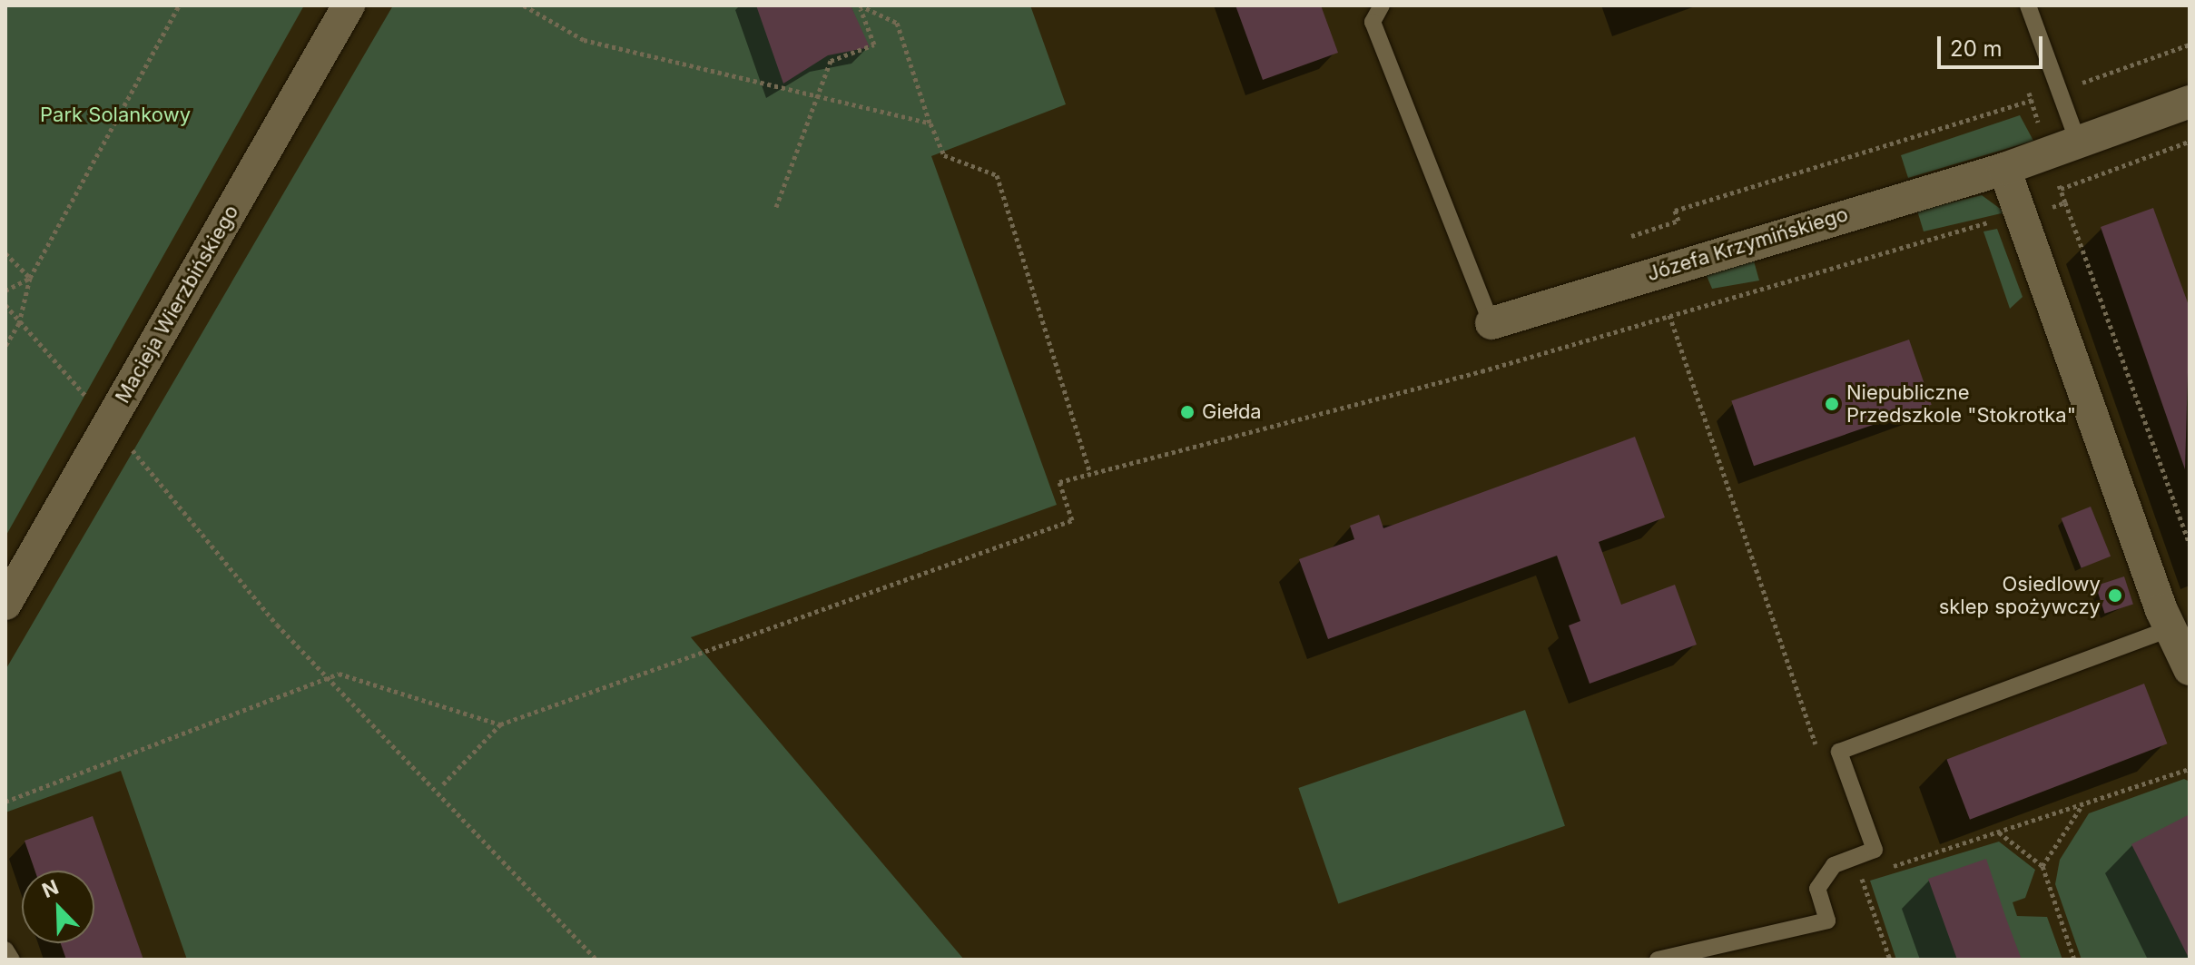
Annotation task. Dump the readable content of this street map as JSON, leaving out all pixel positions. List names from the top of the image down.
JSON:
{
  "streets": {
    "street": ["Józefa Krzymińskiego", "Macieja Wierzbińskiego"]
  },
  "parks": ["Park Solankowy"],
  "places": ["Niepubliczne Przedszkole \"Stokrotka\"", "Giełda", "Osiedlowy sklep spożywczy"],
  "scale_bar": "20 m",
  "north": "top left"
}
